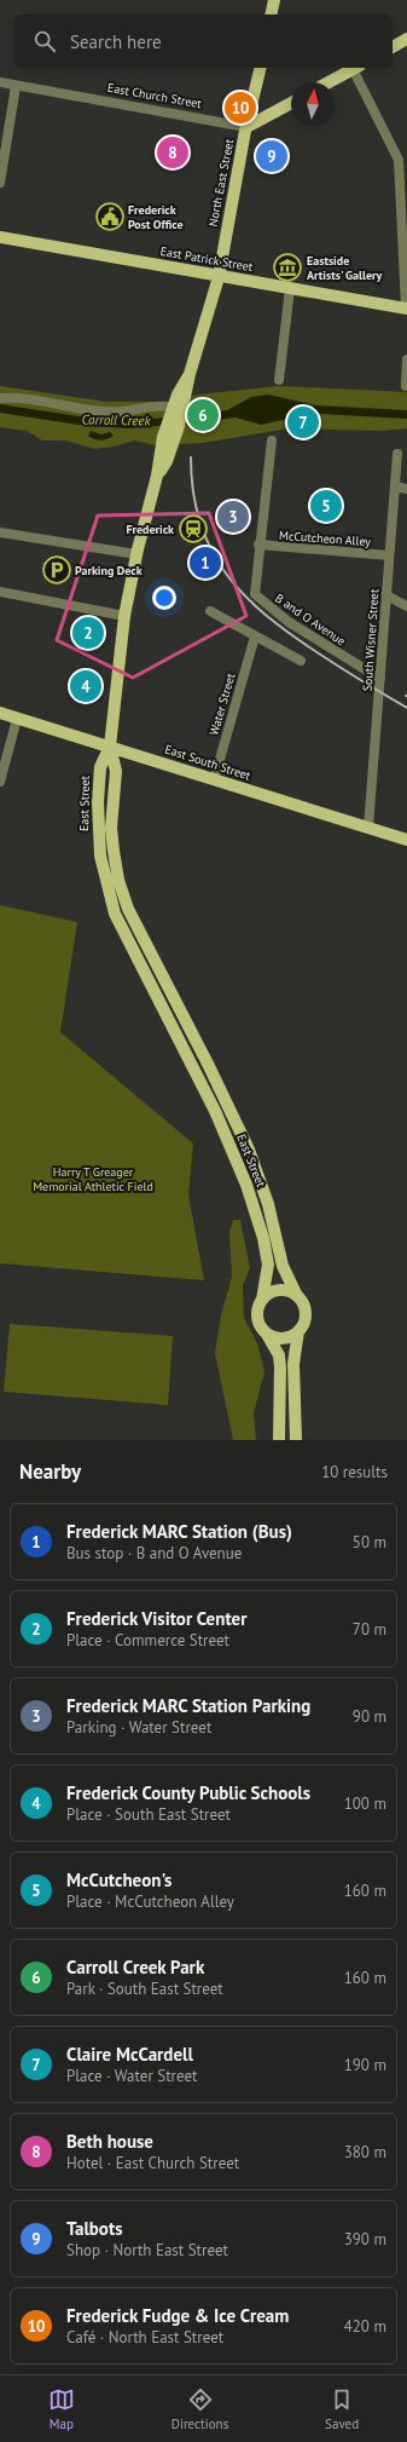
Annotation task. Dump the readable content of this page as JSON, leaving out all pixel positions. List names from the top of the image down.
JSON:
{
  "streets": {
    "main road": [
      "North East Street",
      "East Patrick Street",
      "East South Street",
      "East Street"
    ],
    "street": [
      "East Church Street",
      "McCutcheon Alley",
      "B and O Avenue",
      "South Wisner Street",
      "Water Street"
    ]
  },
  "crossings": [
    ["East Church Street", "North East Street"],
    ["North East Street", "East Patrick Street"],
    ["North East Street", "East South Street"],
    ["North East Street", "East Street"],
    ["McCutcheon Alley", "B and O Avenue"],
    ["McCutcheon Alley", "South Wisner Street"],
    ["B and O Avenue", "South Wisner Street"],
    ["South Wisner Street", "East South Street"],
    ["Water Street", "East South Street"],
    ["East South Street", "East Street"]
  ],
  "water": ["Carroll Creek"],
  "parks": ["Harry T Greager Memorial Athletic Field"],
  "places": {
    "public building": ["Frederick Post Office"],
    "museum": ["Eastside Artists' Gallery"],
    "station": ["Frederick"],
    "parking": ["Parking Deck"]
  },
  "north": "top",
  "page": {
    "search": "Search here",
    "pins": [
      "10",
      "8",
      "9",
      "6",
      "7",
      "5",
      "3",
      "1",
      "2",
      "4"
    ],
    "heading": ["Nearby", "10 results"],
    "list": [
      {
        "mark": "1",
        "name": "Frederick MARC Station (Bus)",
        "note": "Bus stop · B and O Avenue",
        "value": "50 m"
      },
      {
        "mark": "2",
        "name": "Frederick Visitor Center",
        "note": "Place · Commerce Street",
        "value": "70 m"
      },
      {
        "mark": "3",
        "name": "Frederick MARC Station Parking",
        "note": "Parking · Water Street",
        "value": "90 m"
      },
      {
        "mark": "4",
        "name": "Frederick County Public Schools",
        "note": "Place · South East Street",
        "value": "100 m"
      },
      {
        "mark": "5",
        "name": "McCutcheon's",
        "note": "Place · McCutcheon Alley",
        "value": "160 m"
      },
      {
        "mark": "6",
        "name": "Carroll Creek Park",
        "note": "Park · South East Street",
        "value": "160 m"
      },
      {
        "mark": "7",
        "name": "Claire McCardell",
        "note": "Place · Water Street",
        "value": "190 m"
      },
      {
        "mark": "8",
        "name": "Beth house",
        "note": "Hotel · East Church Street",
        "value": "380 m"
      },
      {
        "mark": "9",
        "name": "Talbots",
        "note": "Shop · North East Street",
        "value": "390 m"
      },
      {
        "mark": "10",
        "name": "Frederick Fudge & Ice Cream",
        "note": "Café · North East Street",
        "value": "420 m"
      }
    ],
    "nav": ["Map", "Directions", "Saved"]
  }
}
